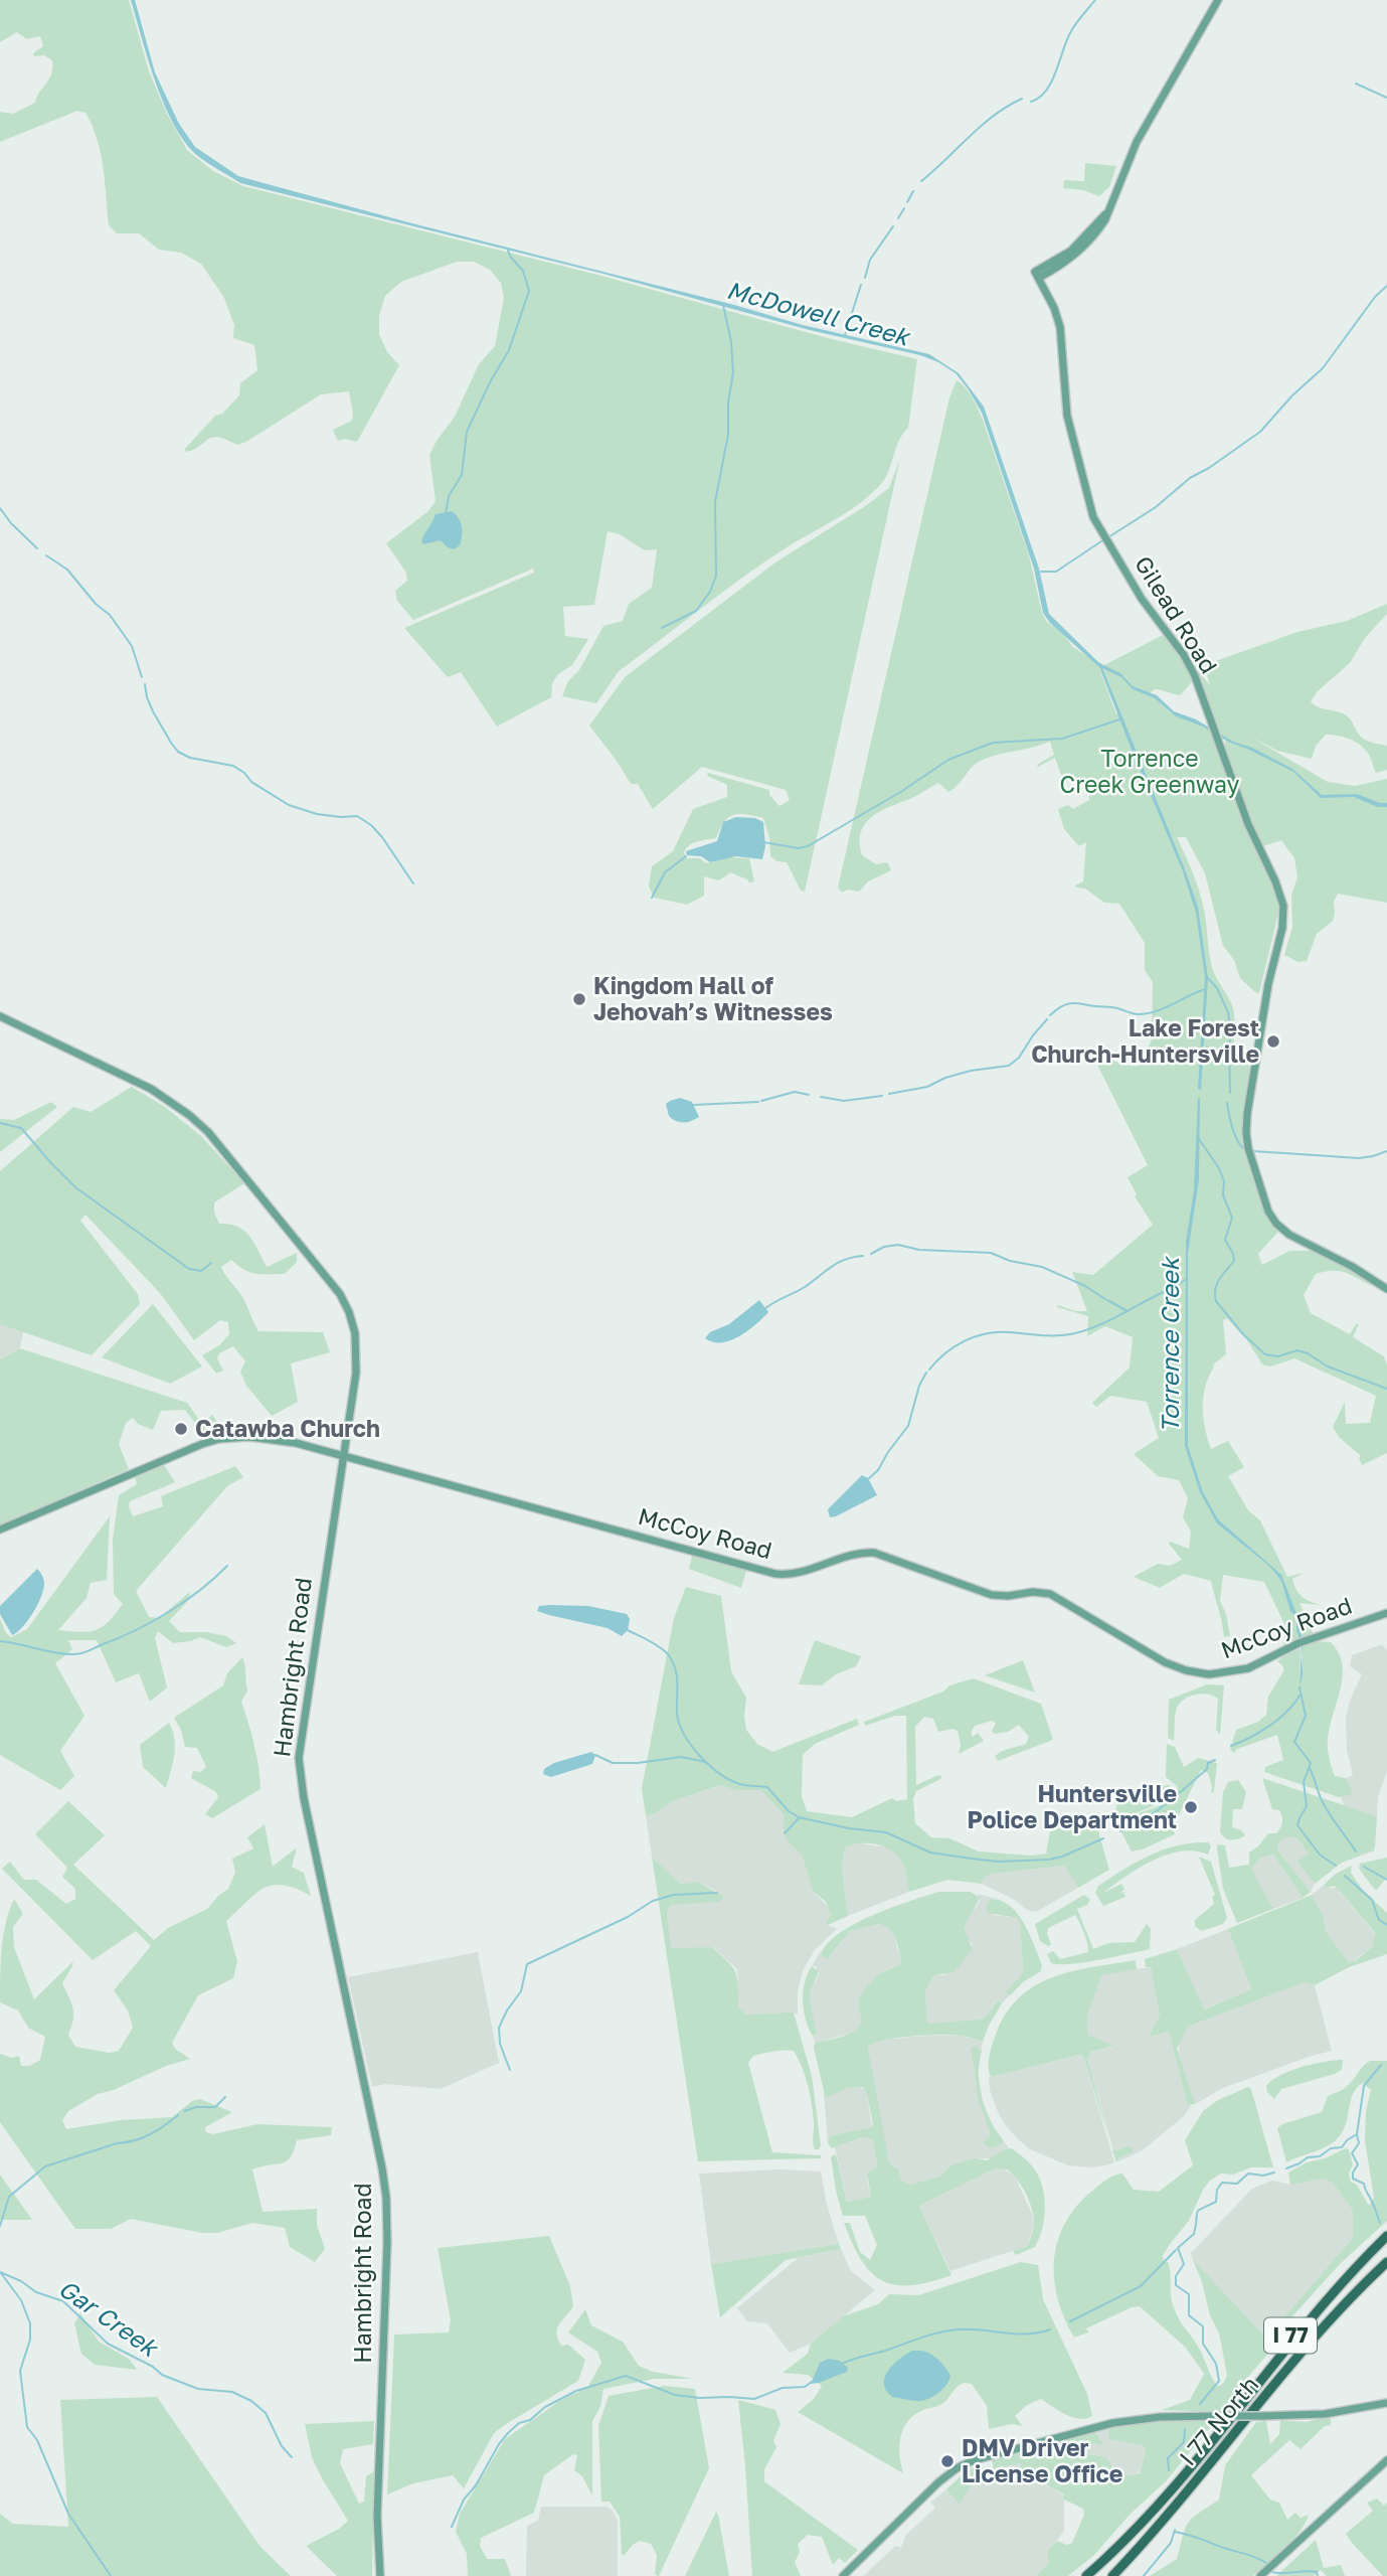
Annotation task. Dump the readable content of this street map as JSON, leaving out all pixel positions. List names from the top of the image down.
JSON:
{
  "streets": {
    "highway": ["I 77", "I 77 North"],
    "main road": ["Gilead Road", "McCoy Road", "Hambright Road"]
  },
  "crossings": [
    ["McCoy Road", "Hambright Road"],
    ["I 77", "I 77 North"]
  ],
  "water": ["McDowell Creek", "Torrence Creek", "Gar Creek"],
  "parks": ["Torrence Creek Greenway"],
  "places": [
    "Kingdom Hall of Jehovah’s Witnesses",
    "Lake Forest Church-Huntersville",
    "Catawba Church",
    "Huntersville Police Department",
    "DMV Driver License Office"
  ]
}
